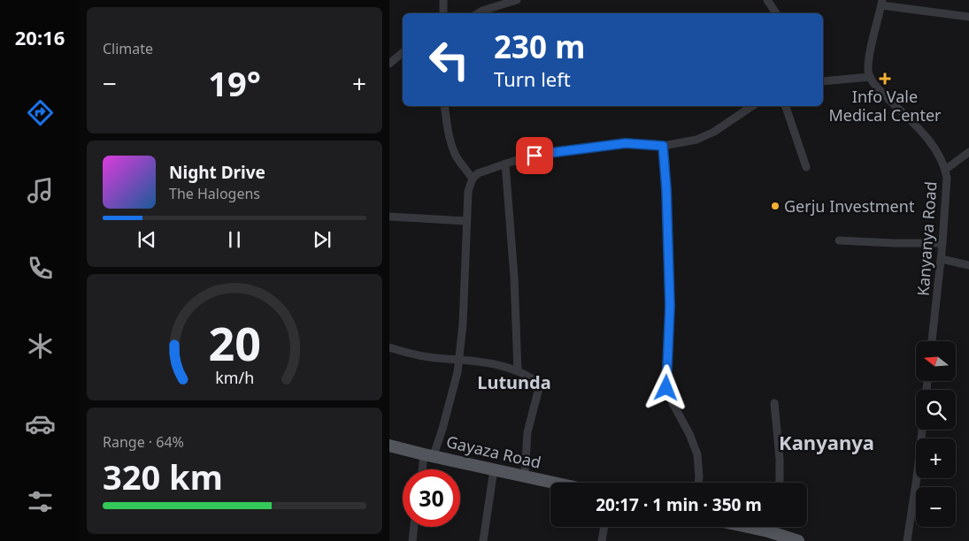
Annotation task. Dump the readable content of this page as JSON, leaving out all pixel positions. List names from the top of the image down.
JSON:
{
  "streets": {
    "main road": ["Gayaza Road"],
    "street": ["Kanyanya Road"]
  },
  "districts": ["Lutunda", "Kanyanya"],
  "places": {
    "health": ["Info Vale Medical Center"],
    "other": ["Gerju Investment"]
  },
  "north": "left",
  "page": {
    "tabs": "20:16",
    "tile": [
      "Climate",
      ["Range · 64%", "320 km"]
    ],
    "turn": ["230 m", "Turn left"],
    "heat": ["−", "19°", "+"],
    "song": ["Night Drive", "The Halogens"],
    "map_buttons": ["+", "−"],
    "limit": "30",
    "trip": "20:17 · 1 min · 350 m",
    "gauge": ["20", "km/h"]
  }
}
